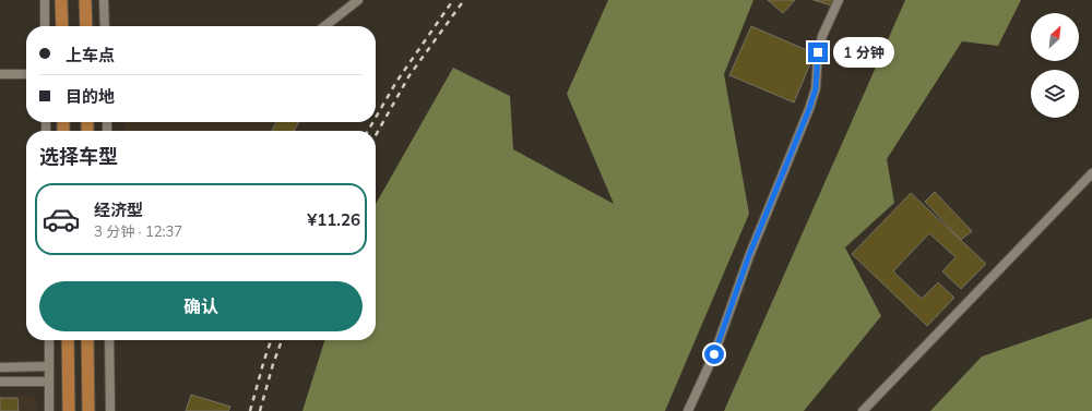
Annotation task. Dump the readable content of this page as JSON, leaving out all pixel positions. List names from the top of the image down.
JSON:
{
  "north": "top right",
  "page": {
    "banner": ["上车点", "目的地"],
    "bubble": "1 分钟",
    "heading": "选择车型",
    "list": [
      {
        "name": "经济型",
        "note": "3 分钟 · 12:37",
        "value": "¥11.26"
      }
    ],
    "buttons": "确认"
  }
}
